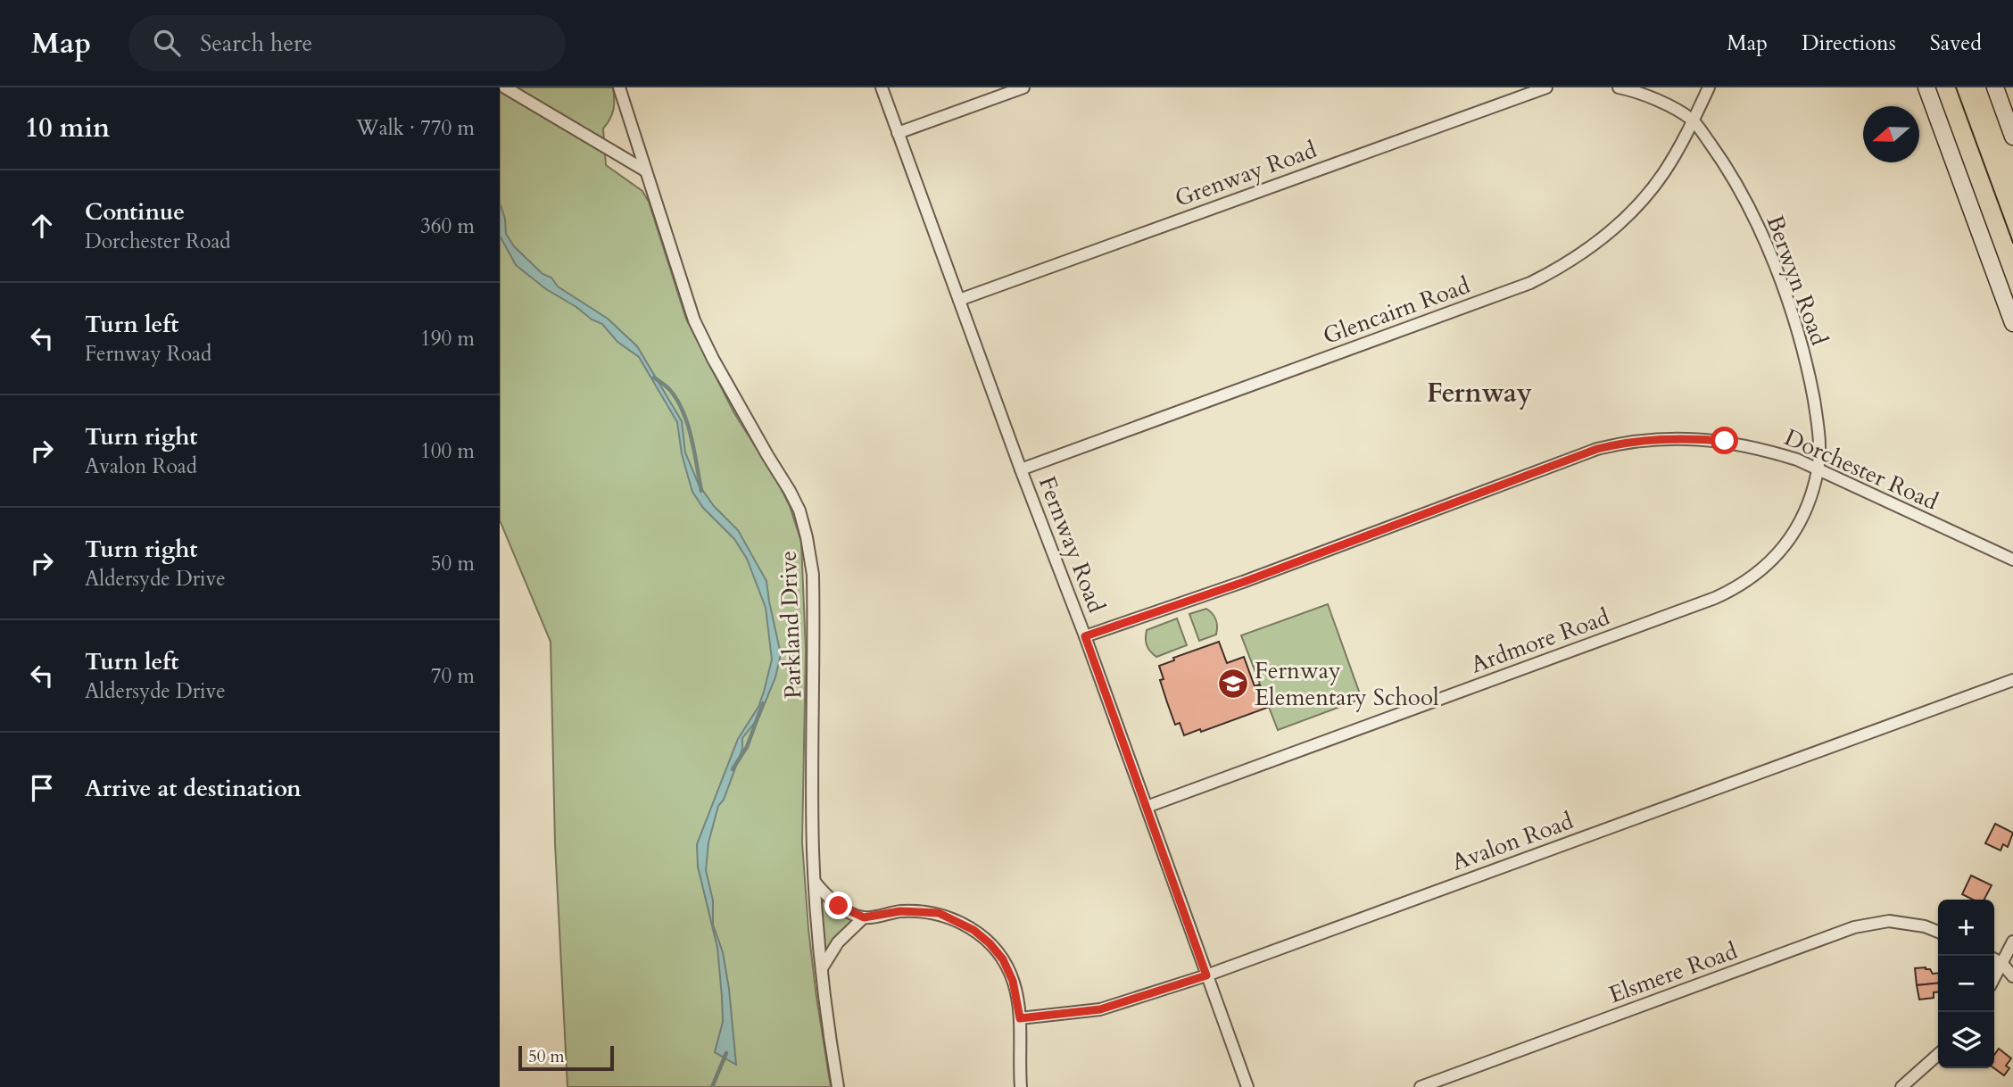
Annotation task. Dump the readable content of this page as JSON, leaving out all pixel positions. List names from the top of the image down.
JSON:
{
  "streets": {
    "street": [
      "Grenway Road",
      "Berwyn Road",
      "Glencairn Road",
      "Dorchester Road",
      "Fernway Road",
      "Parkland Drive",
      "Ardmore Road",
      "Avalon Road",
      "Elsmere Road"
    ]
  },
  "crossings": [
    ["Grenway Road", "Fernway Road"],
    ["Berwyn Road", "Glencairn Road"],
    ["Berwyn Road", "Dorchester Road"],
    ["Berwyn Road", "Ardmore Road"],
    ["Glencairn Road", "Fernway Road"],
    ["Dorchester Road", "Fernway Road"],
    ["Dorchester Road", "Ardmore Road"],
    ["Fernway Road", "Ardmore Road"],
    ["Fernway Road", "Avalon Road"]
  ],
  "districts": ["Fernway"],
  "places": {
    "school or university": ["Fernway Elementary School"]
  },
  "scale_bar": "50 m",
  "north": "left",
  "page": {
    "header": "Map",
    "search": "Search here",
    "nav": ["Map", "Directions", "Saved"],
    "heading": ["10 min", "Walk · 770 m"],
    "list": [
      ["Continue", "Dorchester Road", "360 m"],
      ["Turn left", "Fernway Road", "190 m"],
      ["Turn right", "Avalon Road", "100 m"],
      ["Turn right", "Aldersyde Drive", "50 m"],
      ["Turn left", "Aldersyde Drive", "70 m"],
      "Arrive at destination"
    ],
    "map_buttons": ["+", "−"],
    "scale": "50 m"
  }
}
